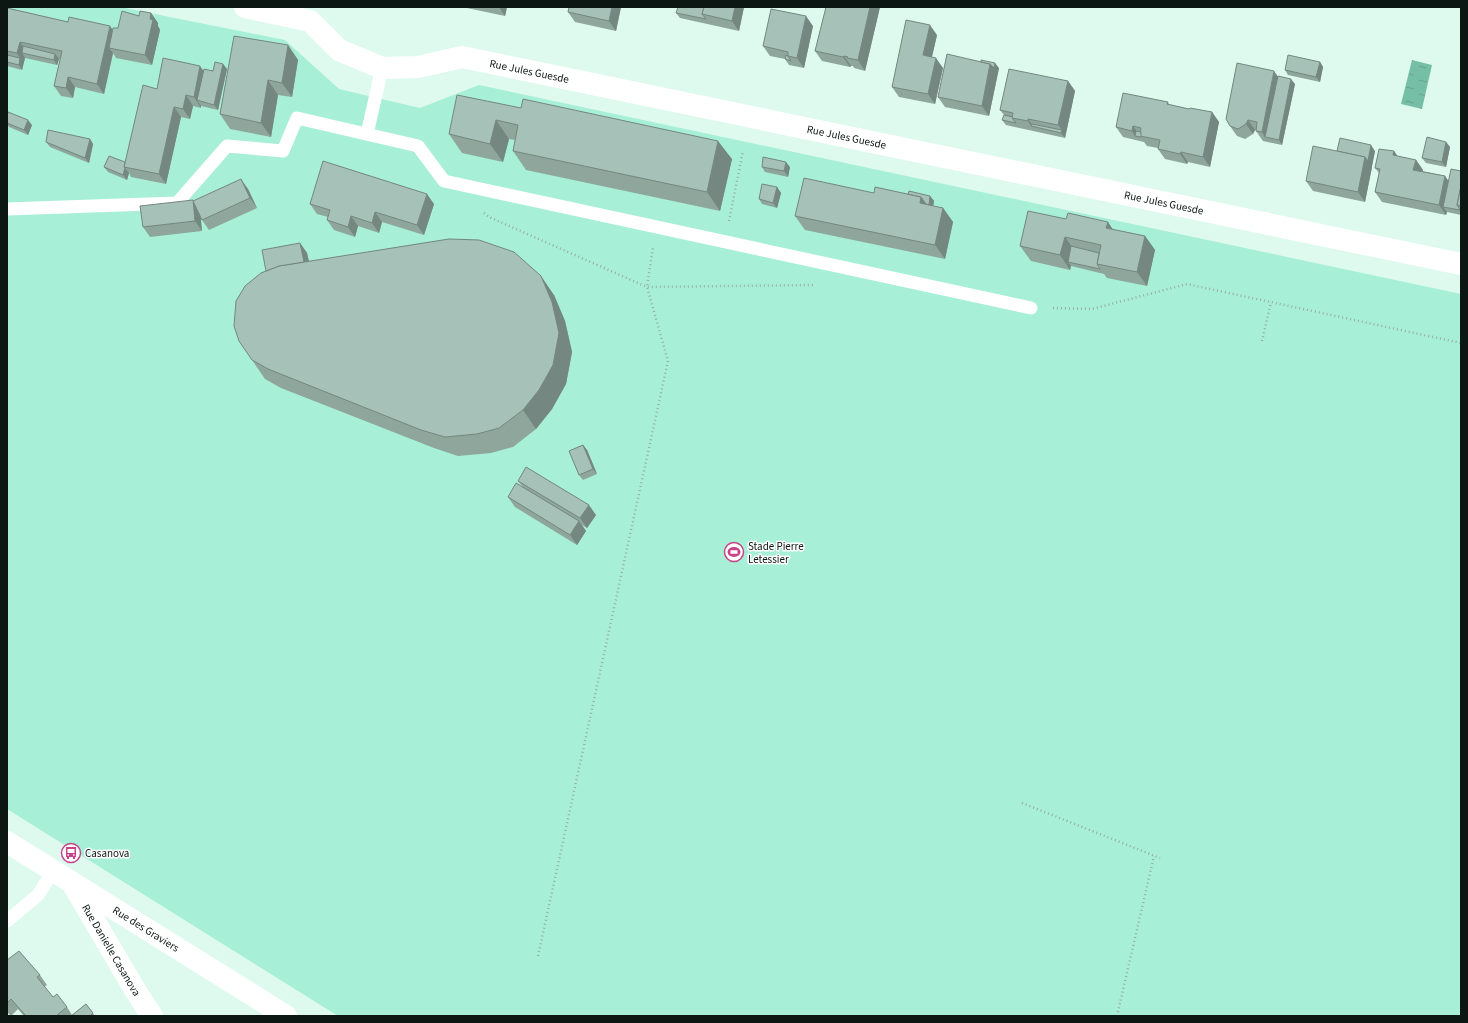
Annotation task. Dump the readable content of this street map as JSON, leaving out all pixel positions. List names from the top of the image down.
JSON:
{
  "streets": {
    "street": ["Rue Jules Guesde", "Rue des Graviers", "Rue Danielle Casanova"]
  },
  "crossings": [
    ["Rue des Graviers", "Rue Danielle Casanova"]
  ],
  "places": {
    "sports": ["Stade Pierre Letessier"],
    "bus stop": ["Casanova"]
  }
}
